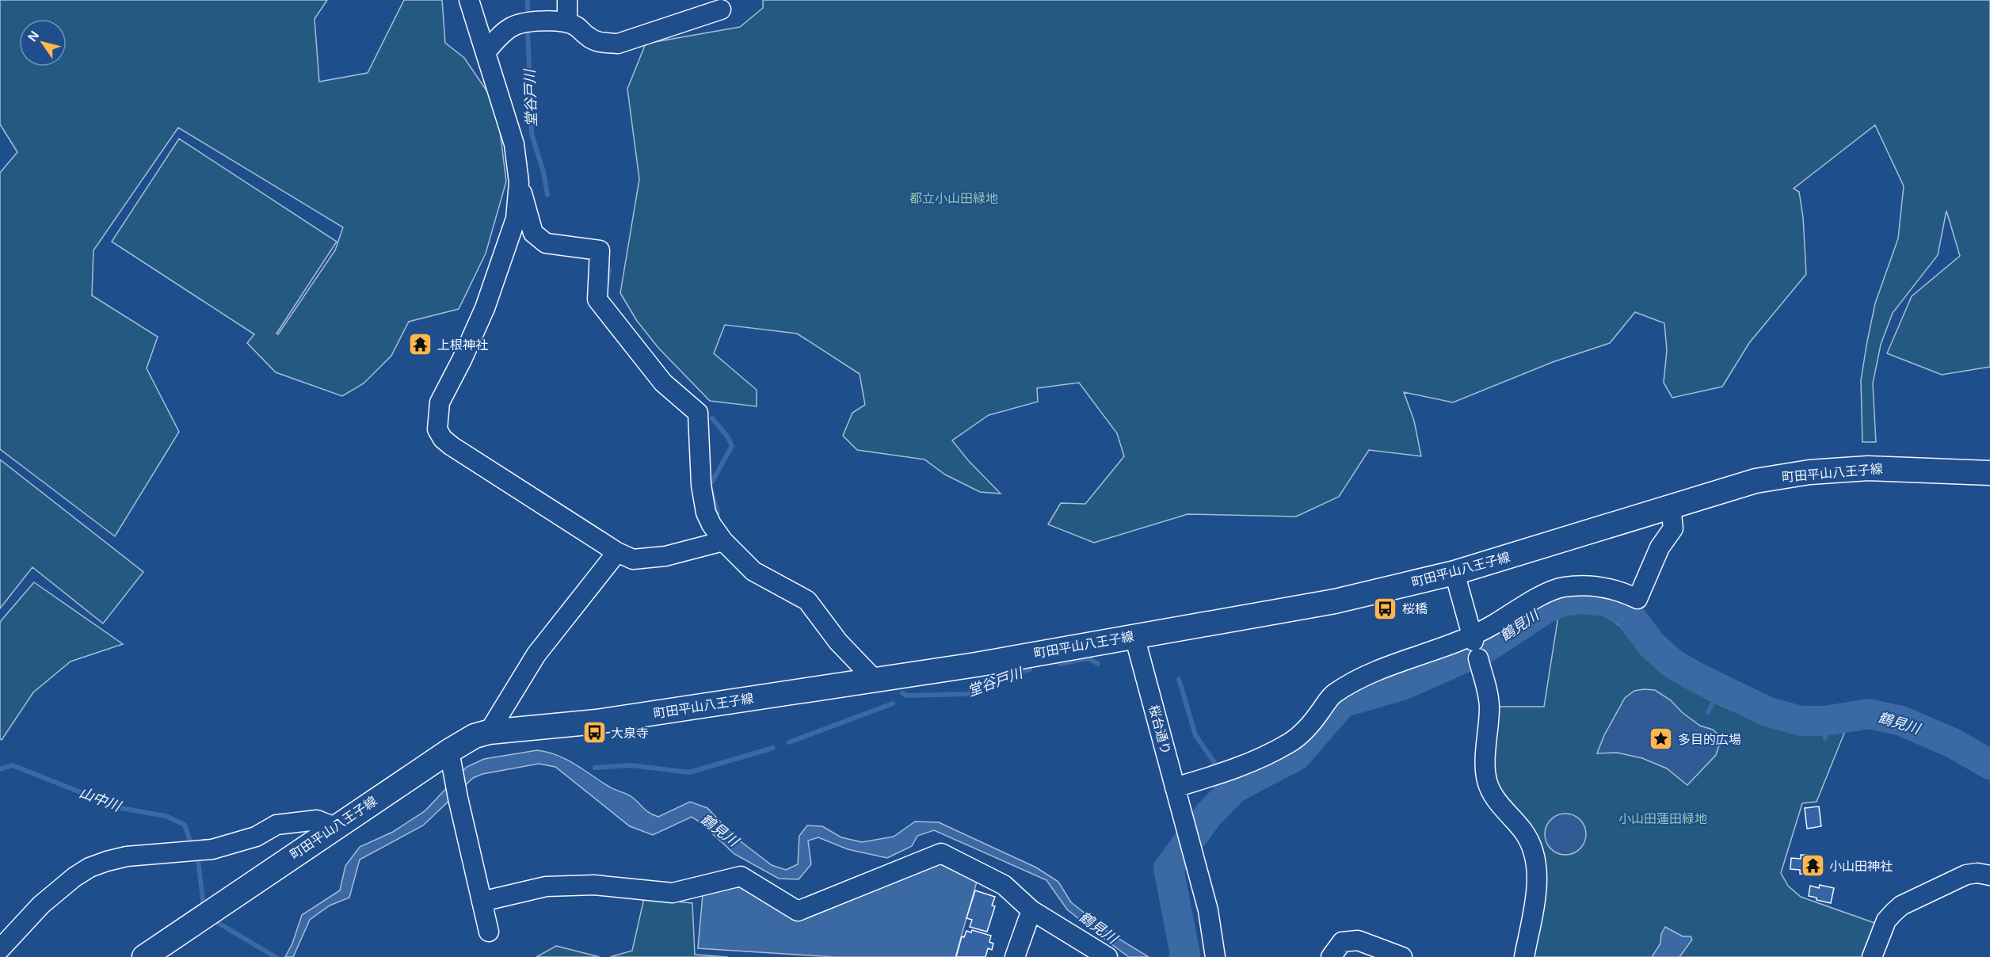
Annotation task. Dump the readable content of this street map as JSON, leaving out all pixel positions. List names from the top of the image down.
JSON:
{
  "streets": {
    "main road": ["町田平山八王子線"],
    "street": ["桜台通り"]
  },
  "crossings": [
    ["町田平山八王子線", "桜台通り"]
  ],
  "water": ["堂谷戸川", "鶴見川", "山中川"],
  "parks": ["都立小山田緑地", "小山田蓮田緑地"],
  "places": {
    "temple": ["上根神社", "小山田神社"],
    "bus stop": ["桜橋", "大泉寺"],
    "place": ["多目的広場"]
  },
  "north": "top left"
}
